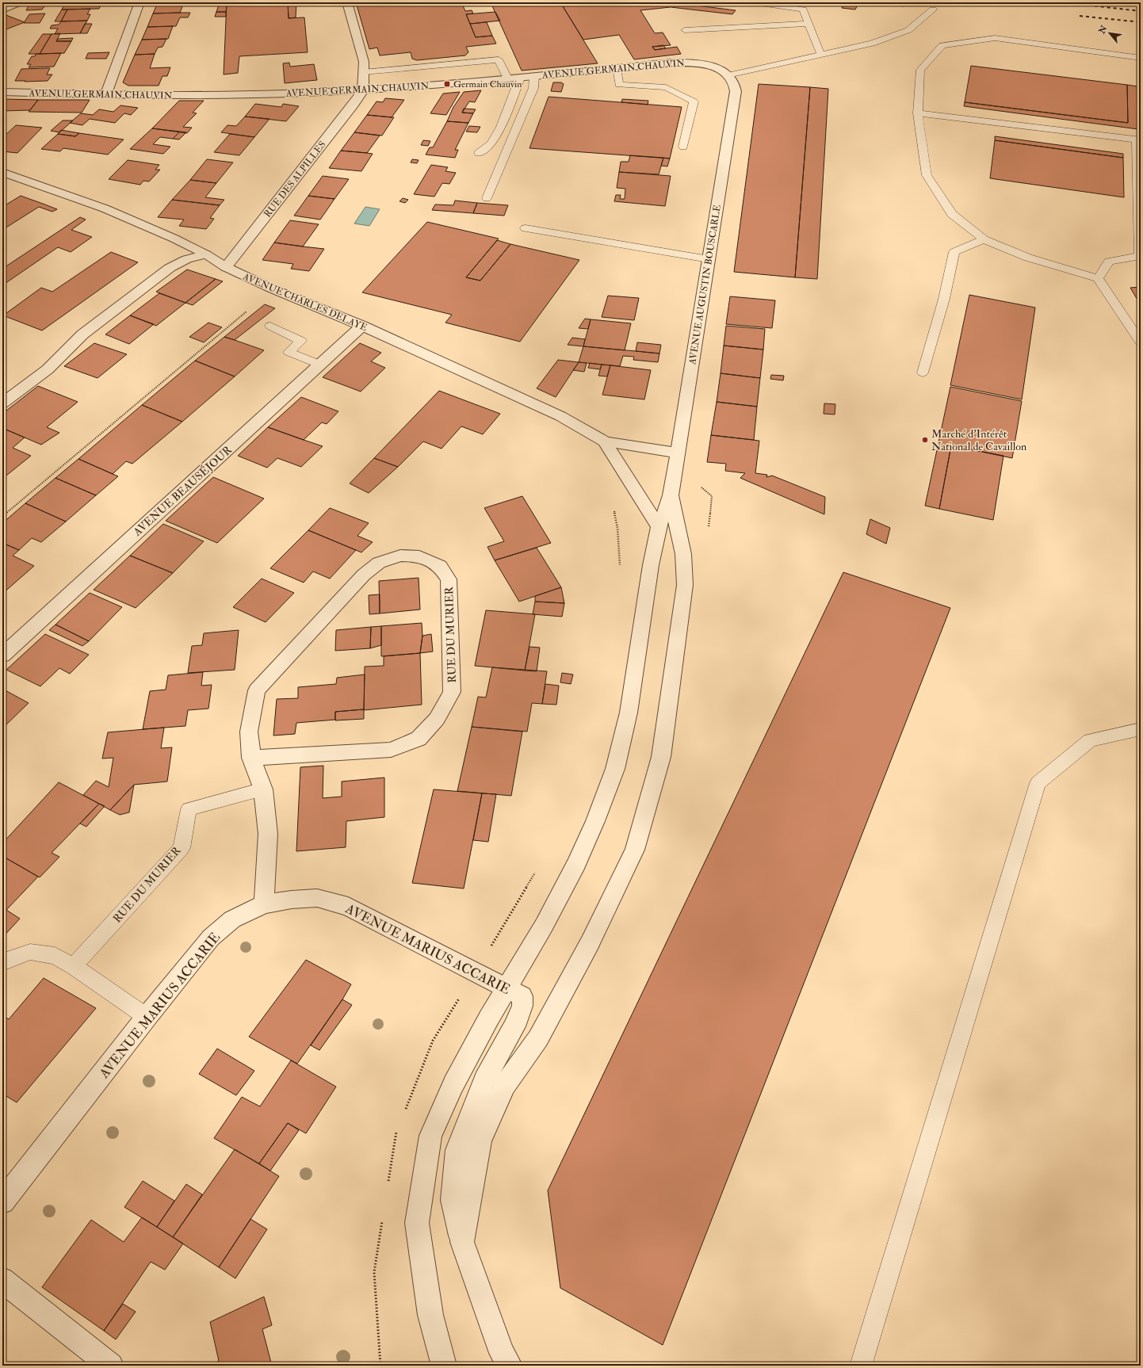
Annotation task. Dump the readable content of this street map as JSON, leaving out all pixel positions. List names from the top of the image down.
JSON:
{
  "streets": {
    "street": [
      "AVENUE GERMAIN CHAUVIN",
      "RUE DES ALPILLES",
      "AVENUE AUGUSTIN BOUSCARLE",
      "AVENUE CHARLES DELAYE",
      "AVENUE BEAUSÉJOUR",
      "RUE DU MURIER",
      "AVENUE MARIUS ACCARIE"
    ]
  },
  "crossings": [
    ["AVENUE GERMAIN CHAUVIN", "RUE DES ALPILLES"],
    ["AVENUE GERMAIN CHAUVIN", "AVENUE AUGUSTIN BOUSCARLE"],
    ["RUE DES ALPILLES", "AVENUE CHARLES DELAYE"],
    ["AVENUE AUGUSTIN BOUSCARLE", "AVENUE CHARLES DELAYE"],
    ["AVENUE CHARLES DELAYE", "AVENUE BEAUSÉJOUR"],
    ["RUE DU MURIER", "AVENUE MARIUS ACCARIE"]
  ],
  "places": {
    "transit": ["Germain Chauvin"],
    "other": ["Marché d'Intérêt National de Cavaillon"]
  },
  "north": "top left"
}
